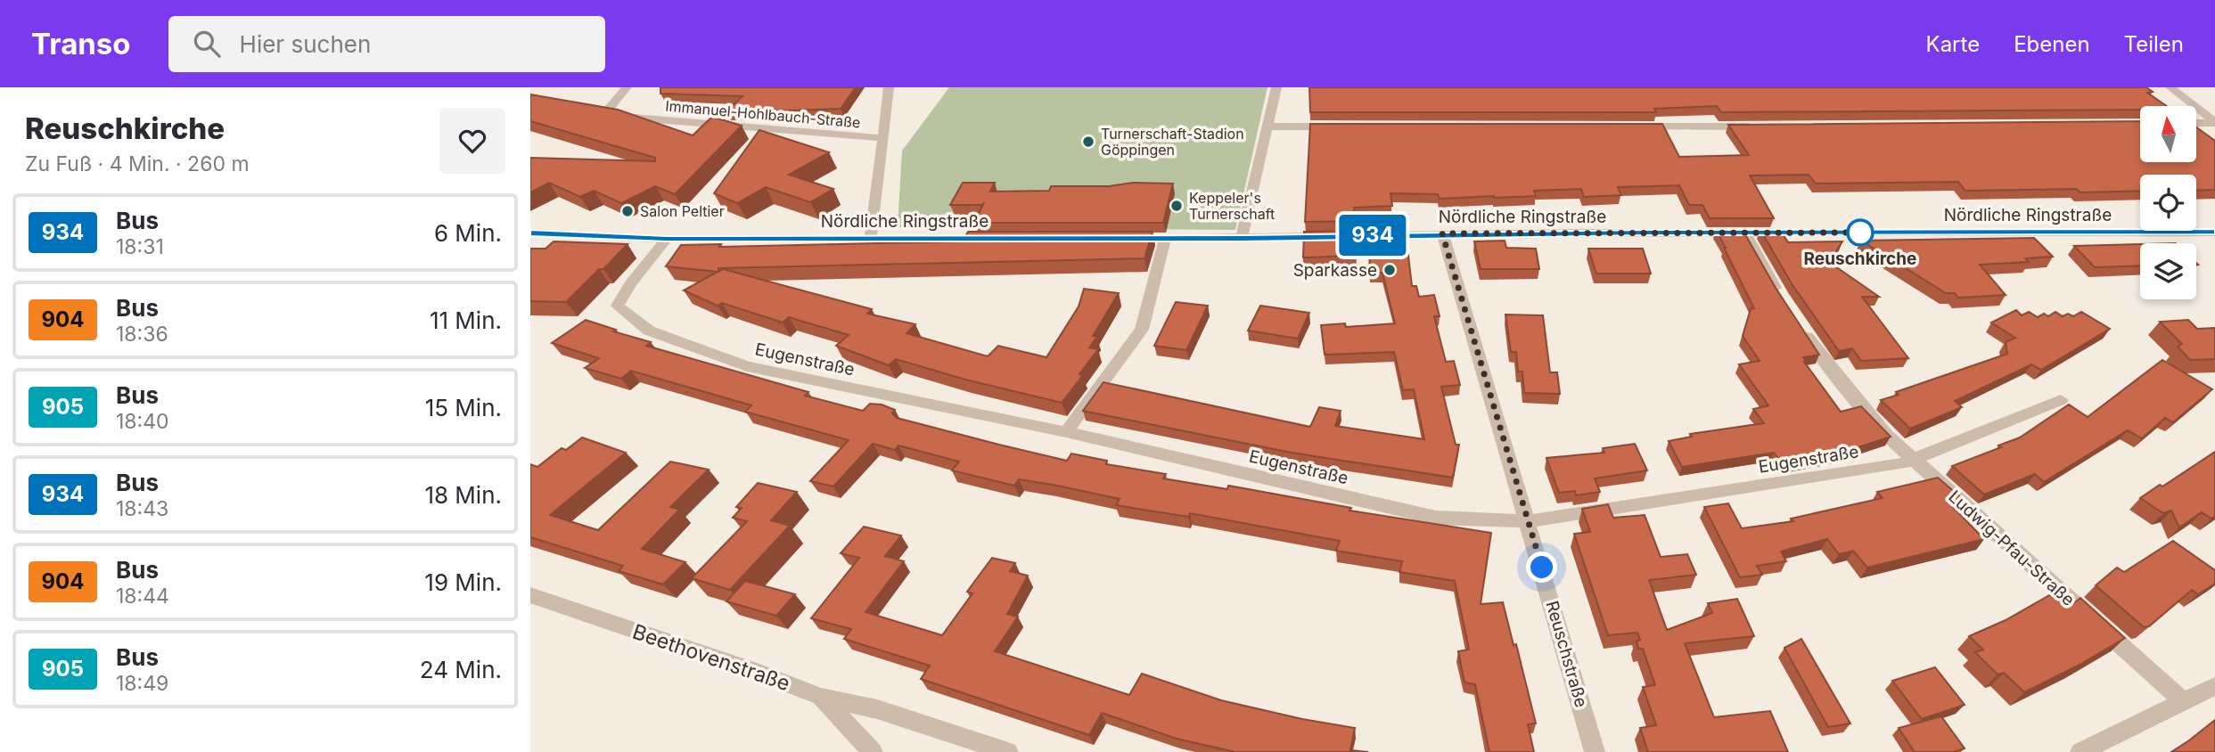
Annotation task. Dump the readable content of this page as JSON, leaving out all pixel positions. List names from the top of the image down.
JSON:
{
  "streets": {
    "street": [
      "Immanuel-Hohlbauch-Straße",
      "Nördliche Ringstraße",
      "Eugenstraße",
      "Ludwig-Pfau-Straße",
      "Reuschstraße",
      "Beethovenstraße"
    ]
  },
  "crossings": [
    ["Nördliche Ringstraße", "Eugenstraße"],
    ["Nördliche Ringstraße", "Reuschstraße"],
    ["Eugenstraße", "Ludwig-Pfau-Straße"],
    ["Eugenstraße", "Reuschstraße"]
  ],
  "places": [
    "Turnerschaft-Stadion Göppingen",
    "Keppeler's Turnerschaft",
    "Salon Peltier",
    "Reuschkirche",
    "Sparkasse"
  ],
  "lines": ["bus line 934"],
  "north": "top",
  "page": {
    "header": "Transo",
    "search": "Hier suchen",
    "nav": ["Karte", "Ebenen", "Teilen"],
    "heading": ["Reuschkirche", "Zu Fuß · 4 Min. · 260 m"],
    "on_map": "934",
    "list": [
      {
        "mark": "934",
        "name": "Bus",
        "note": "18:31",
        "value": "6 Min."
      },
      {
        "mark": "904",
        "name": "Bus",
        "note": "18:36",
        "value": "11 Min."
      },
      {
        "mark": "905",
        "name": "Bus",
        "note": "18:40",
        "value": "15 Min."
      },
      {
        "mark": "934",
        "name": "Bus",
        "note": "18:43",
        "value": "18 Min."
      },
      {
        "mark": "904",
        "name": "Bus",
        "note": "18:44",
        "value": "19 Min."
      },
      {
        "mark": "905",
        "name": "Bus",
        "note": "18:49",
        "value": "24 Min."
      }
    ]
  }
}
